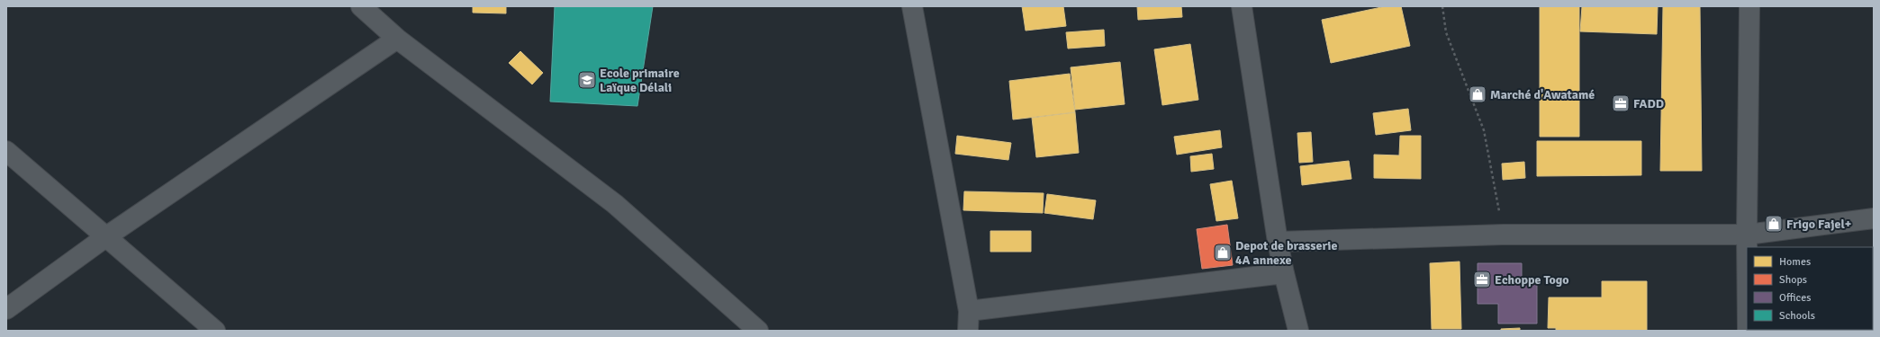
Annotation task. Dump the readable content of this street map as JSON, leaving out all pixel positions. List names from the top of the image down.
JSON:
{
  "places": {
    "school or university": ["Ecole primaire Laïque Délali"],
    "shop": ["Marché d'Awatamé", "Frigo Fajel+", "Depot de brasserie 4A annexe"],
    "office": ["FADD", "Echoppe Togo"]
  },
  "legend": [
    "Homes",
    "Shops",
    "Offices",
    "Schools"
  ]
}
